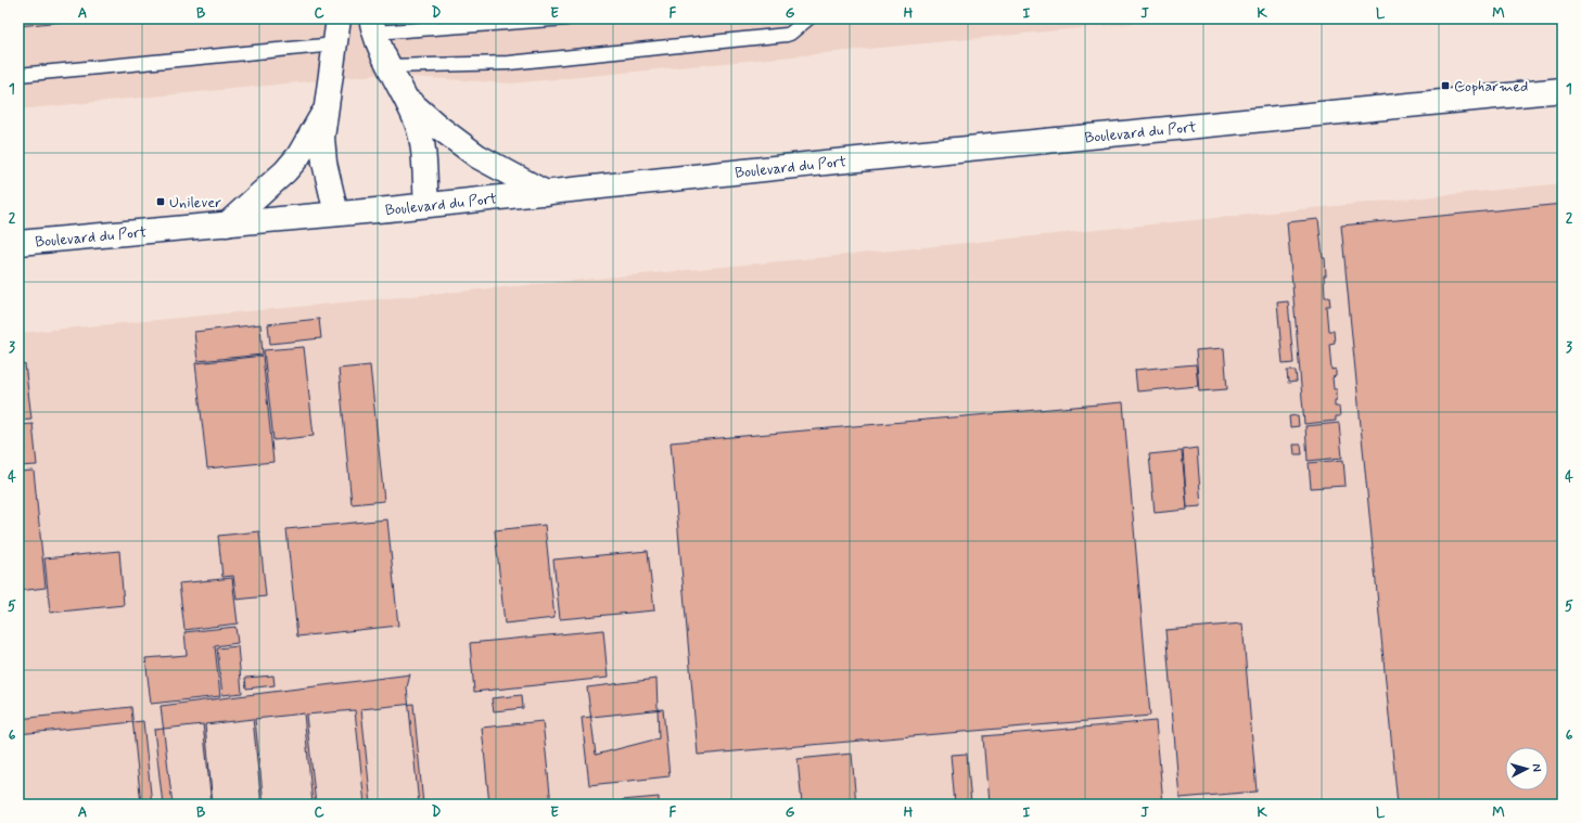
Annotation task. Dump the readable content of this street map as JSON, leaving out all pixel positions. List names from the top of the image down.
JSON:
{
  "streets": {
    "main road": ["Boulevard du Port"]
  },
  "places": {
    "transit": ["Copharmed", "Unilever"]
  },
  "north": "right",
  "grid": {
    "columns": [
      "A",
      "B",
      "C",
      "D",
      "E",
      "F",
      "G",
      "H",
      "I",
      "J",
      "K",
      "L",
      "M"
    ],
    "rows": [
      "1",
      "2",
      "3",
      "4",
      "5",
      "6"
    ]
  }
}
